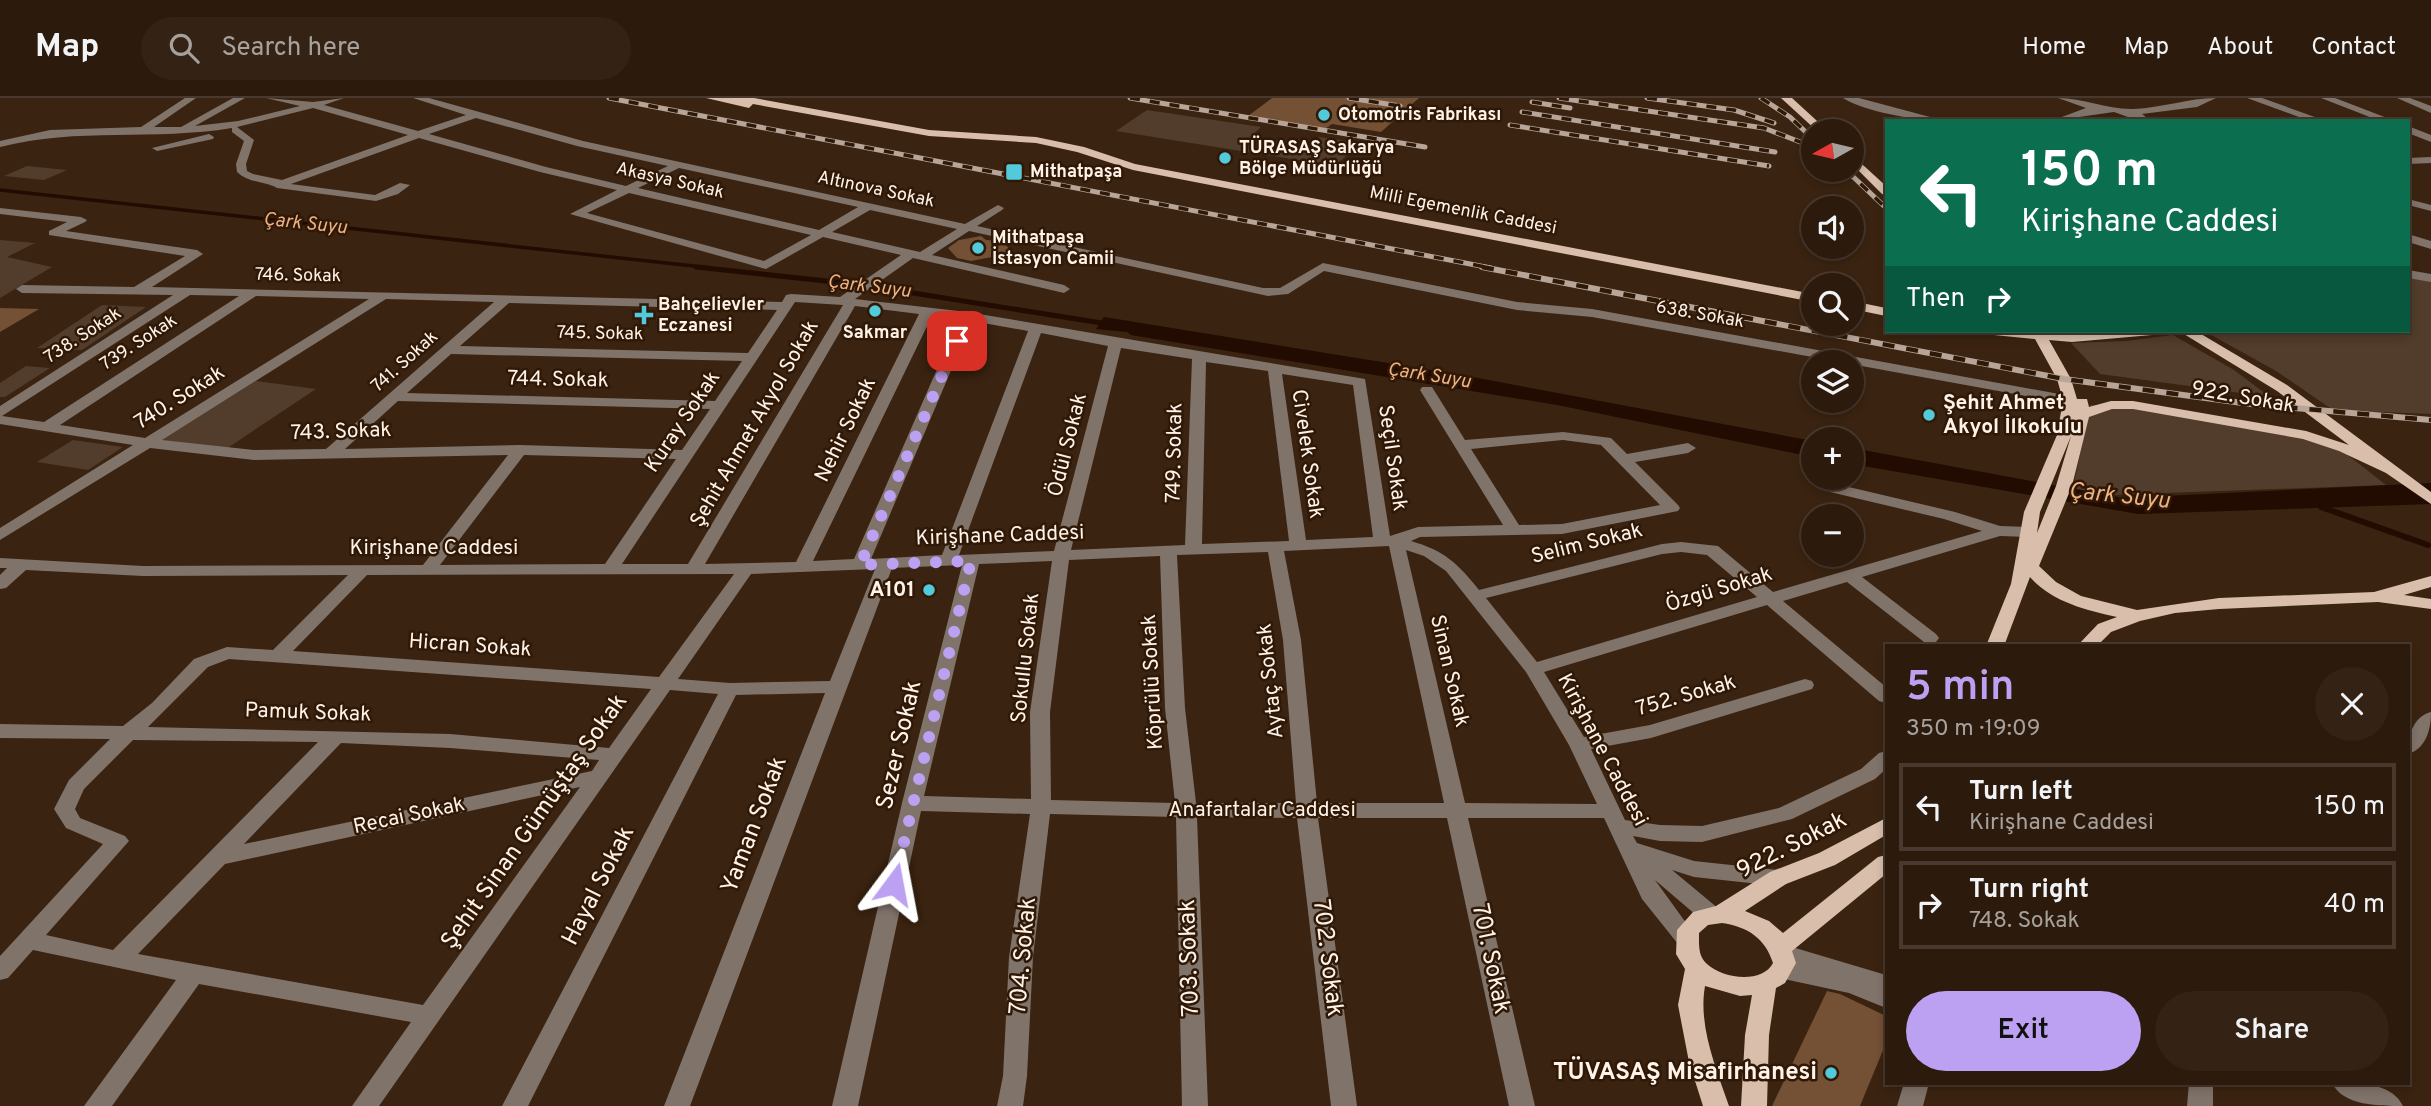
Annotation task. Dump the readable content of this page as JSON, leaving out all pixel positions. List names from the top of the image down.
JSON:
{
  "streets": {
    "main road": ["Milli Egemenlik Caddesi", "922. Sokak"],
    "street": [
      "Akasya Sokak",
      "Altınova Sokak",
      "746. Sokak",
      "638. Sokak",
      "745. Sokak",
      "738. Sokak",
      "739. Sokak",
      "741. Sokak",
      "744. Sokak",
      "740. Sokak",
      "Kuray Sokak",
      "Şehit Ahmet Akyol Sokak",
      "Nehir Sokak",
      "743. Sokak",
      "Ödül Sokak",
      "749. Sokak",
      "Civelek Sokak",
      "Seçil Sokak",
      "Kirişhane Caddesi",
      "Selim Sokak",
      "Özgü Sokak",
      "Hicran Sokak",
      "Sokullu Sokak",
      "Sinan Sokak",
      "Aytaç Sokak",
      "Köprülü Sokak",
      "752. Sokak",
      "Pamuk Sokak",
      "Sezer Sokak",
      "Anafartalar Caddesi",
      "Recai Sokak",
      "Şehit Sinan Gümüştaş Sokak",
      "Yaman Sokak",
      "Hayal Sokak",
      "704. Sokak",
      "703. Sokak",
      "702. Sokak",
      "701. Sokak"
    ]
  },
  "crossings": [
    ["Altınova Sokak", "638. Sokak"],
    ["746. Sokak", "738. Sokak"],
    ["746. Sokak", "739. Sokak"],
    ["746. Sokak", "741. Sokak"],
    ["746. Sokak", "740. Sokak"],
    ["746. Sokak", "Kuray Sokak"],
    ["746. Sokak", "Şehit Ahmet Akyol Sokak"],
    ["746. Sokak", "Nehir Sokak"],
    ["746. Sokak", "Ödül Sokak"],
    ["746. Sokak", "749. Sokak"],
    ["746. Sokak", "Civelek Sokak"],
    ["746. Sokak", "Seçil Sokak"],
    ["745. Sokak", "741. Sokak"],
    ["745. Sokak", "Kuray Sokak"],
    ["739. Sokak", "743. Sokak"],
    ["741. Sokak", "744. Sokak"],
    ["741. Sokak", "743. Sokak"],
    ["744. Sokak", "Kuray Sokak"],
    ["740. Sokak", "743. Sokak"],
    ["922. Sokak", "Kirişhane Caddesi"],
    ["Kuray Sokak", "743. Sokak"],
    ["Kuray Sokak", "Kirişhane Caddesi"],
    ["Şehit Ahmet Akyol Sokak", "Kirişhane Caddesi"],
    ["Nehir Sokak", "Kirişhane Caddesi"],
    ["Ödül Sokak", "Kirişhane Caddesi"],
    ["Ödül Sokak", "Sokullu Sokak"],
    ["749. Sokak", "Kirişhane Caddesi"],
    ["Civelek Sokak", "Kirişhane Caddesi"],
    ["Seçil Sokak", "Kirişhane Caddesi"],
    ["Seçil Sokak", "Sinan Sokak"],
    ["Kirişhane Caddesi", "Selim Sokak"],
    ["Kirişhane Caddesi", "Özgü Sokak"],
    ["Kirişhane Caddesi", "Sokullu Sokak"],
    ["Kirişhane Caddesi", "Sinan Sokak"],
    ["Kirişhane Caddesi", "Aytaç Sokak"],
    ["Kirişhane Caddesi", "Köprülü Sokak"],
    ["Kirişhane Caddesi", "752. Sokak"],
    ["Kirişhane Caddesi", "Sezer Sokak"],
    ["Kirişhane Caddesi", "Anafartalar Caddesi"],
    ["Kirişhane Caddesi", "Şehit Sinan Gümüştaş Sokak"],
    ["Kirişhane Caddesi", "Yaman Sokak"],
    ["Selim Sokak", "Özgü Sokak"],
    ["Hicran Sokak", "Pamuk Sokak"],
    ["Hicran Sokak", "Şehit Sinan Gümüştaş Sokak"],
    ["Hicran Sokak", "Yaman Sokak"],
    ["Hicran Sokak", "Hayal Sokak"],
    ["Sokullu Sokak", "Anafartalar Caddesi"],
    ["Sokullu Sokak", "704. Sokak"],
    ["Sinan Sokak", "Anafartalar Caddesi"],
    ["Sinan Sokak", "701. Sokak"],
    ["Aytaç Sokak", "Anafartalar Caddesi"],
    ["Aytaç Sokak", "702. Sokak"],
    ["Köprülü Sokak", "Anafartalar Caddesi"],
    ["Köprülü Sokak", "703. Sokak"],
    ["Pamuk Sokak", "Şehit Sinan Gümüştaş Sokak"],
    ["Sezer Sokak", "Anafartalar Caddesi"],
    ["Anafartalar Caddesi", "704. Sokak"],
    ["Anafartalar Caddesi", "703. Sokak"],
    ["Anafartalar Caddesi", "702. Sokak"],
    ["Anafartalar Caddesi", "701. Sokak"],
    ["Recai Sokak", "Şehit Sinan Gümüştaş Sokak"]
  ],
  "water": ["Çark Suyu"],
  "places": {
    "other": [
      "Otomotris Fabrikası",
      "TÜRASAŞ Sakarya Bölge Müdürlüğü",
      "Mithatpaşa İstasyon Camii",
      "Sakmar",
      "Şehit Ahmet Akyol İlkokulu",
      "A101",
      "TÜVASAŞ Misafirhanesi"
    ],
    "transit": ["Mithatpaşa"],
    "health": ["Bahçelievler Eczanesi"]
  },
  "north": "left",
  "page": {
    "header": "Map",
    "search": "Search here",
    "nav": [
      "Home",
      "Map",
      "About",
      "Contact"
    ],
    "map_buttons": ["+", "−"],
    "turn": ["150 m", "Kirişhane Caddesi"],
    "then": "Then",
    "heading": ["5 min", "350 m · 19:09"],
    "list": [
      {
        "name": "Turn left",
        "note": "Kirişhane Caddesi",
        "value": "150 m"
      },
      {
        "name": "Turn right",
        "note": "748. Sokak",
        "value": "40 m"
      }
    ],
    "buttons": ["Exit", "Share"]
  }
}
